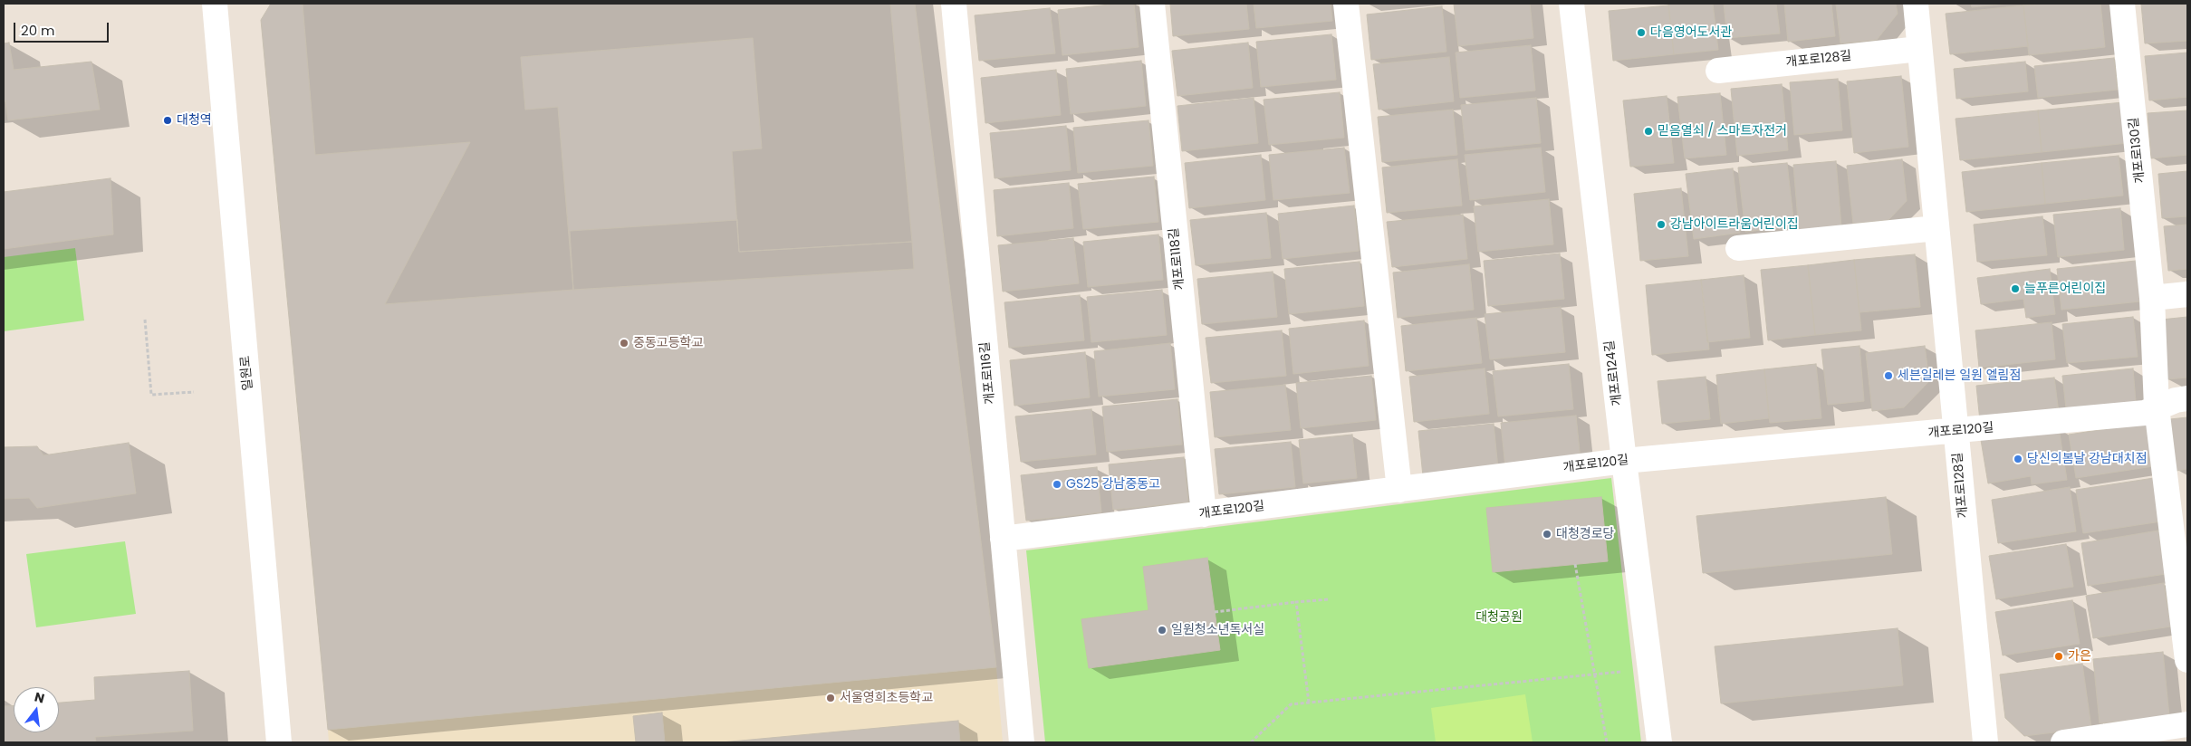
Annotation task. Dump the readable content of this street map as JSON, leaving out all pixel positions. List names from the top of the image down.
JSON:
{
  "streets": {
    "street": [
      "개포로128길",
      "개포로130길",
      "개포로118길",
      "일원로",
      "개포로116길",
      "개포로124길",
      "개포로120길"
    ]
  },
  "crossings": [
    ["개포로128길", "개포로120길"],
    ["개포로130길", "개포로120길"],
    ["개포로118길", "개포로120길"],
    ["개포로116길", "개포로120길"],
    ["개포로124길", "개포로120길"]
  ],
  "parks": ["대청공원"],
  "places": [
    "다음영어도서관",
    "대청역",
    "믿음열쇠 / 스마트자전거",
    "강남아이트라움어린이집",
    "늘푸른어린이집",
    "중동고등학교",
    "세븐일레븐 일원 엘림점",
    "당신의봄날 강남대치점",
    "GS25 강남중동고",
    "대청경로당",
    "일원청소년독서실",
    "가은",
    "서울영희초등학교"
  ],
  "scale_bar": "20 m",
  "north": "top"
}
